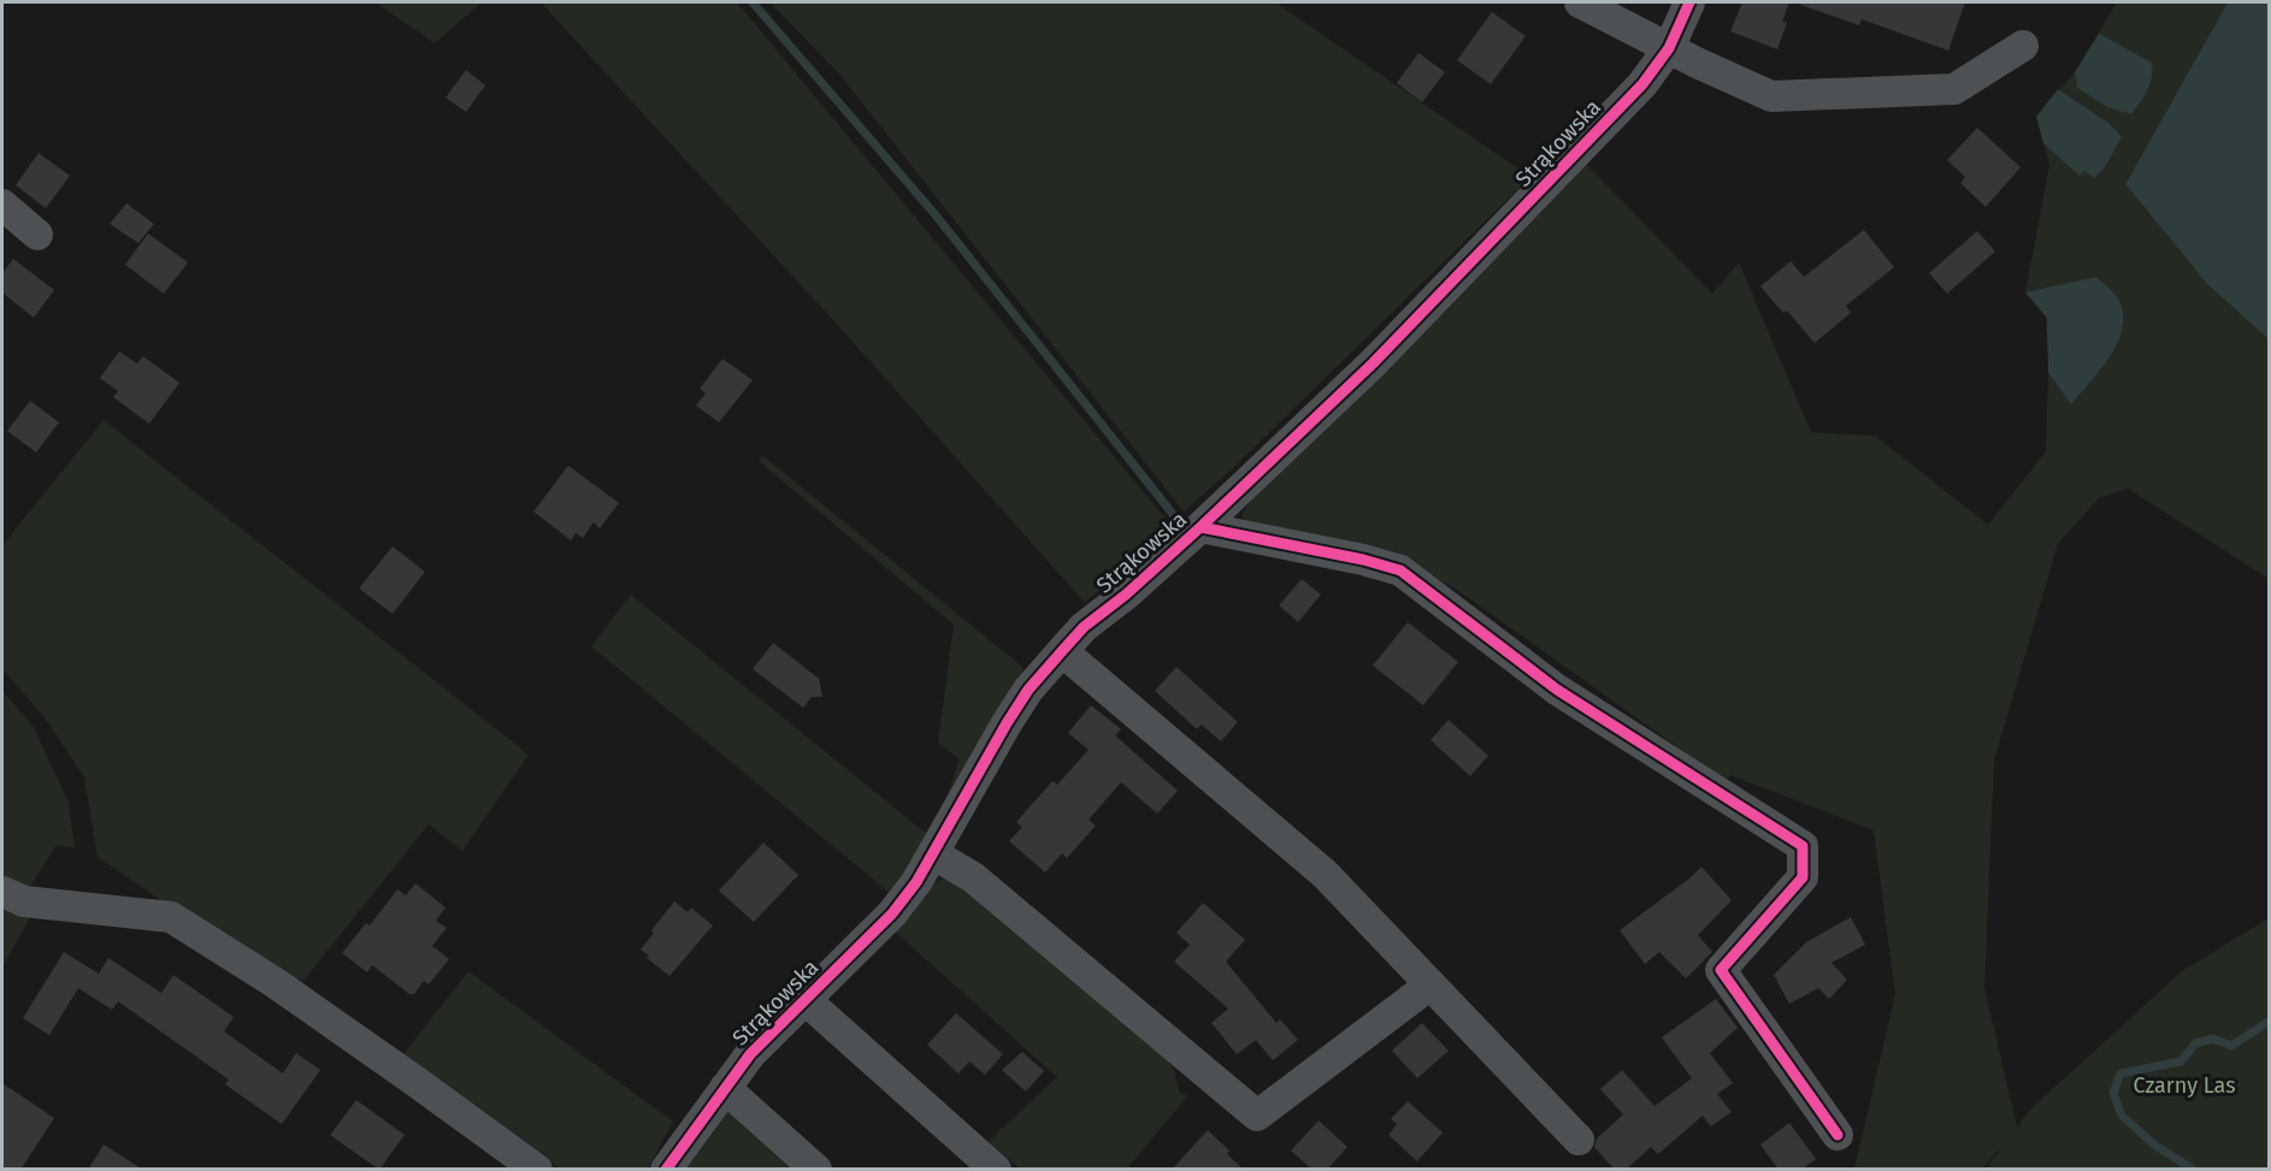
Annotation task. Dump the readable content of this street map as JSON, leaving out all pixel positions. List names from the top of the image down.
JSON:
{
  "streets": {
    "street": ["Strąkowska"]
  },
  "parks": ["Czarny Las"]
}
